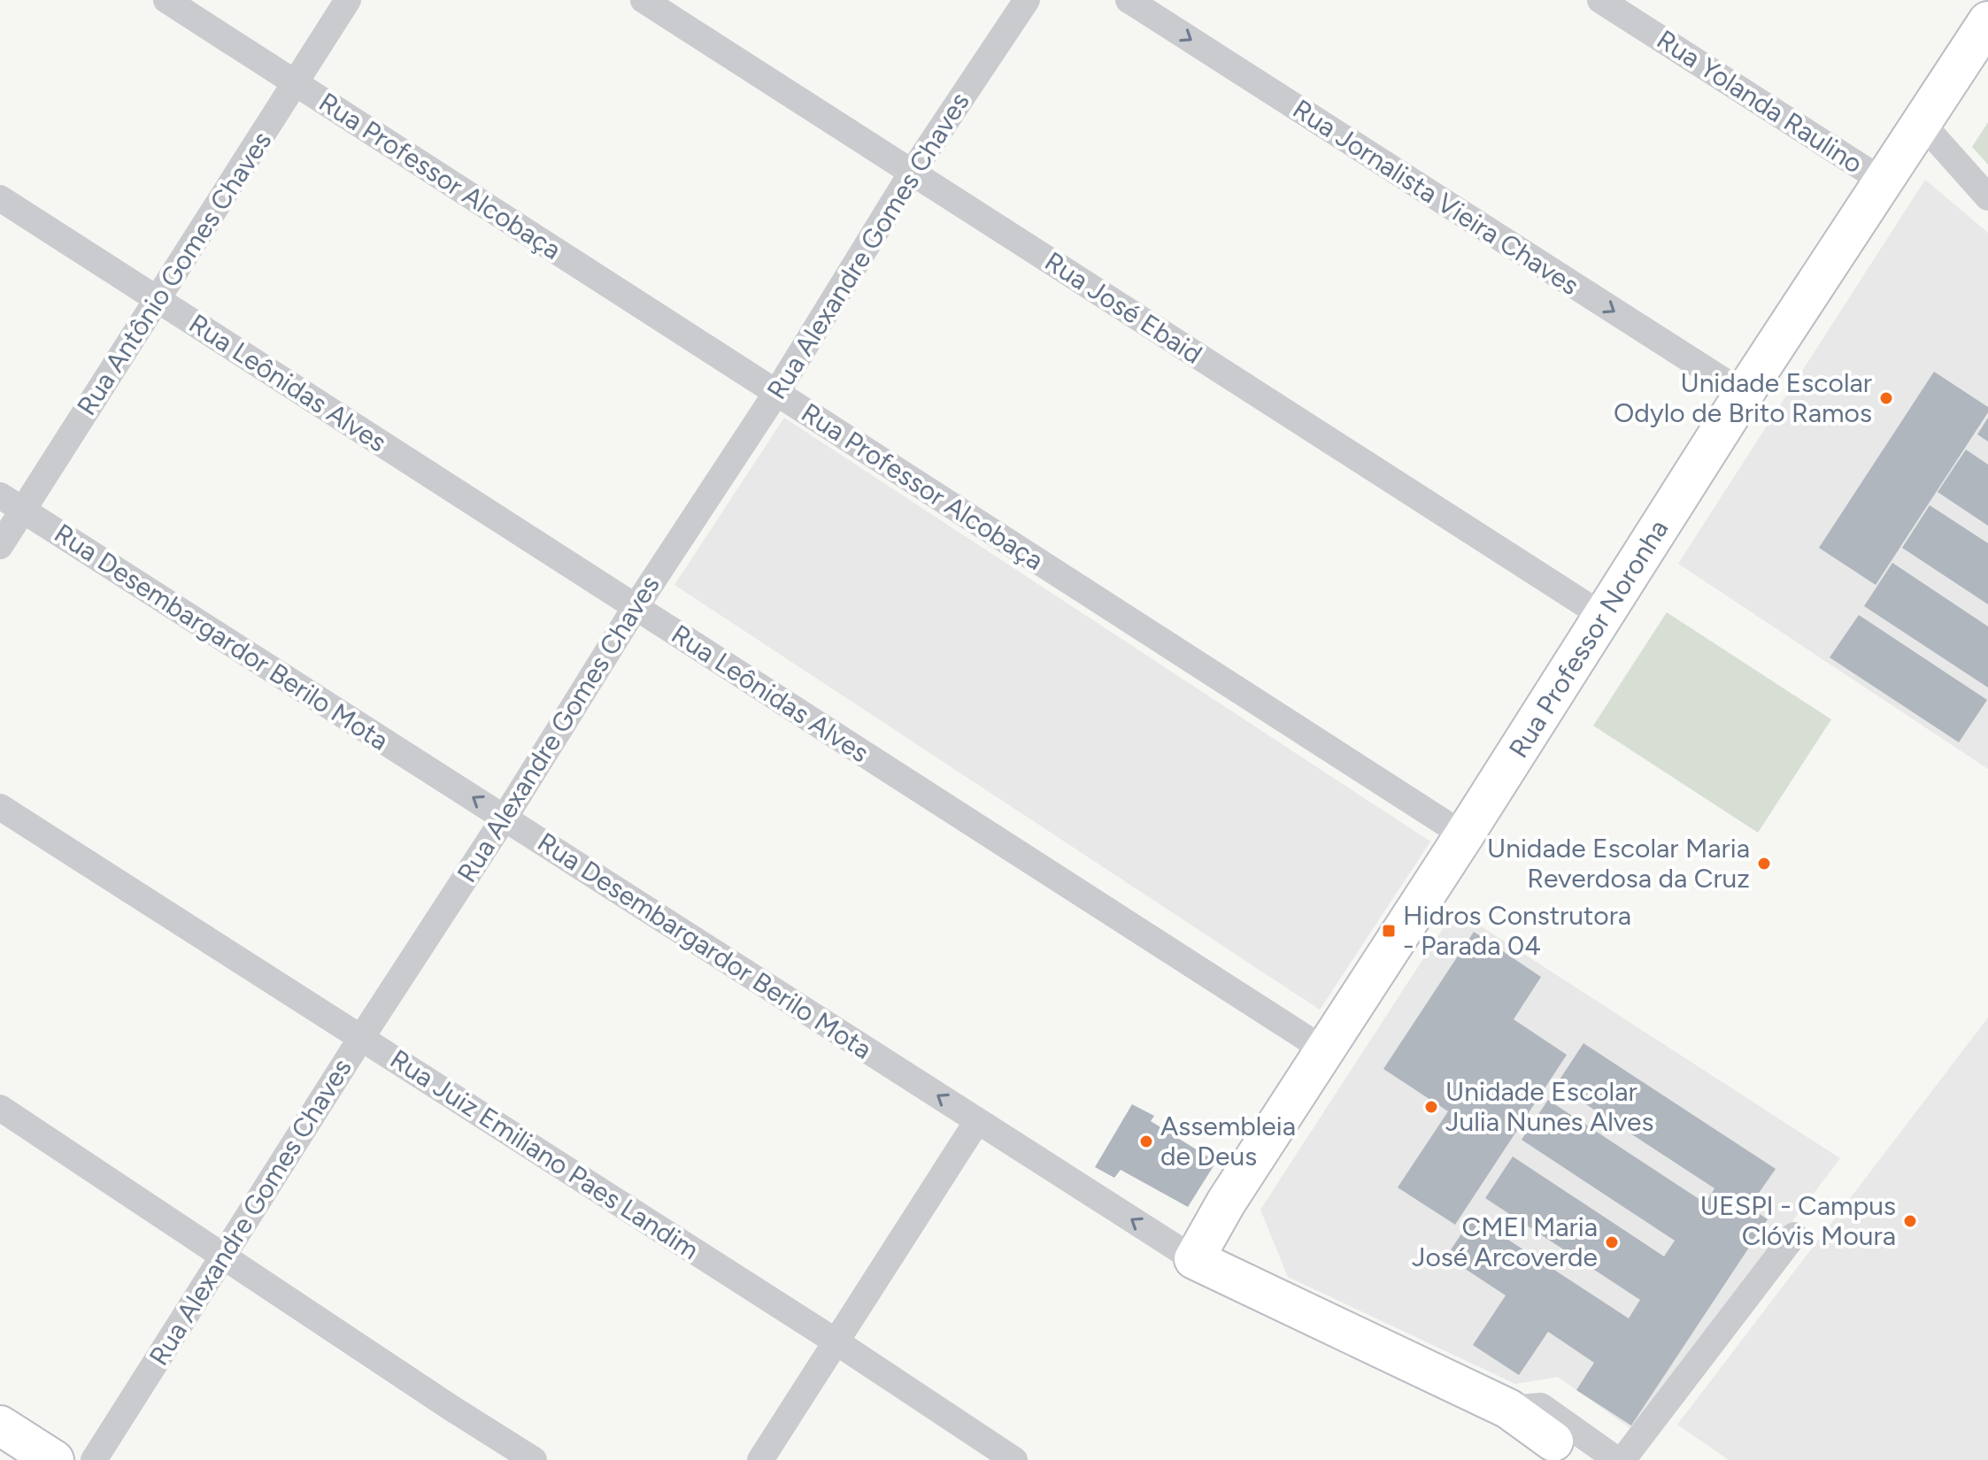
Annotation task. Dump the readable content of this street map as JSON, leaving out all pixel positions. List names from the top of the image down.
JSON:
{
  "streets": {
    "street": [
      "Rua Yolanda Raulino",
      "Rua Professor Alcobaça",
      "Rua Jornalista Vieira Chaves",
      "Rua Alexandre Gomes Chaves",
      "Rua Antônio Gomes Chaves",
      "Rua José Ebaid",
      "Rua Leônidas Alves",
      "Rua Desembargardor Berilo Mota",
      "Rua Professor Noronha",
      "Rua Juiz Emiliano Paes Landim"
    ]
  },
  "crossings": [
    ["Rua Yolanda Raulino", "Rua Professor Noronha"],
    ["Rua Professor Alcobaça", "Rua Alexandre Gomes Chaves"],
    ["Rua Professor Alcobaça", "Rua Antônio Gomes Chaves"],
    ["Rua Professor Alcobaça", "Rua Professor Noronha"],
    ["Rua Jornalista Vieira Chaves", "Rua Professor Noronha"],
    ["Rua Alexandre Gomes Chaves", "Rua José Ebaid"],
    ["Rua Alexandre Gomes Chaves", "Rua Leônidas Alves"],
    ["Rua Alexandre Gomes Chaves", "Rua Desembargardor Berilo Mota"],
    ["Rua Alexandre Gomes Chaves", "Rua Juiz Emiliano Paes Landim"],
    ["Rua Antônio Gomes Chaves", "Rua Leônidas Alves"],
    ["Rua Antônio Gomes Chaves", "Rua Desembargardor Berilo Mota"],
    ["Rua José Ebaid", "Rua Professor Noronha"],
    ["Rua Leônidas Alves", "Rua Professor Noronha"],
    ["Rua Desembargardor Berilo Mota", "Rua Professor Noronha"]
  ],
  "one_way": ["Rua Jornalista Vieira Chaves", "Rua Desembargardor Berilo Mota"],
  "places": {
    "other": [
      "Unidade Escolar Odylo de Brito Ramos",
      "Unidade Escolar Maria Reverdosa da Cruz",
      "Unidade Escolar Julia Nunes Alves",
      "Assembleia de Deus",
      "UESPI - Campus Clóvis Moura",
      "CMEI Maria José Arcoverde"
    ],
    "transit": ["Hidros Construtora - Parada 04"]
  }
}
